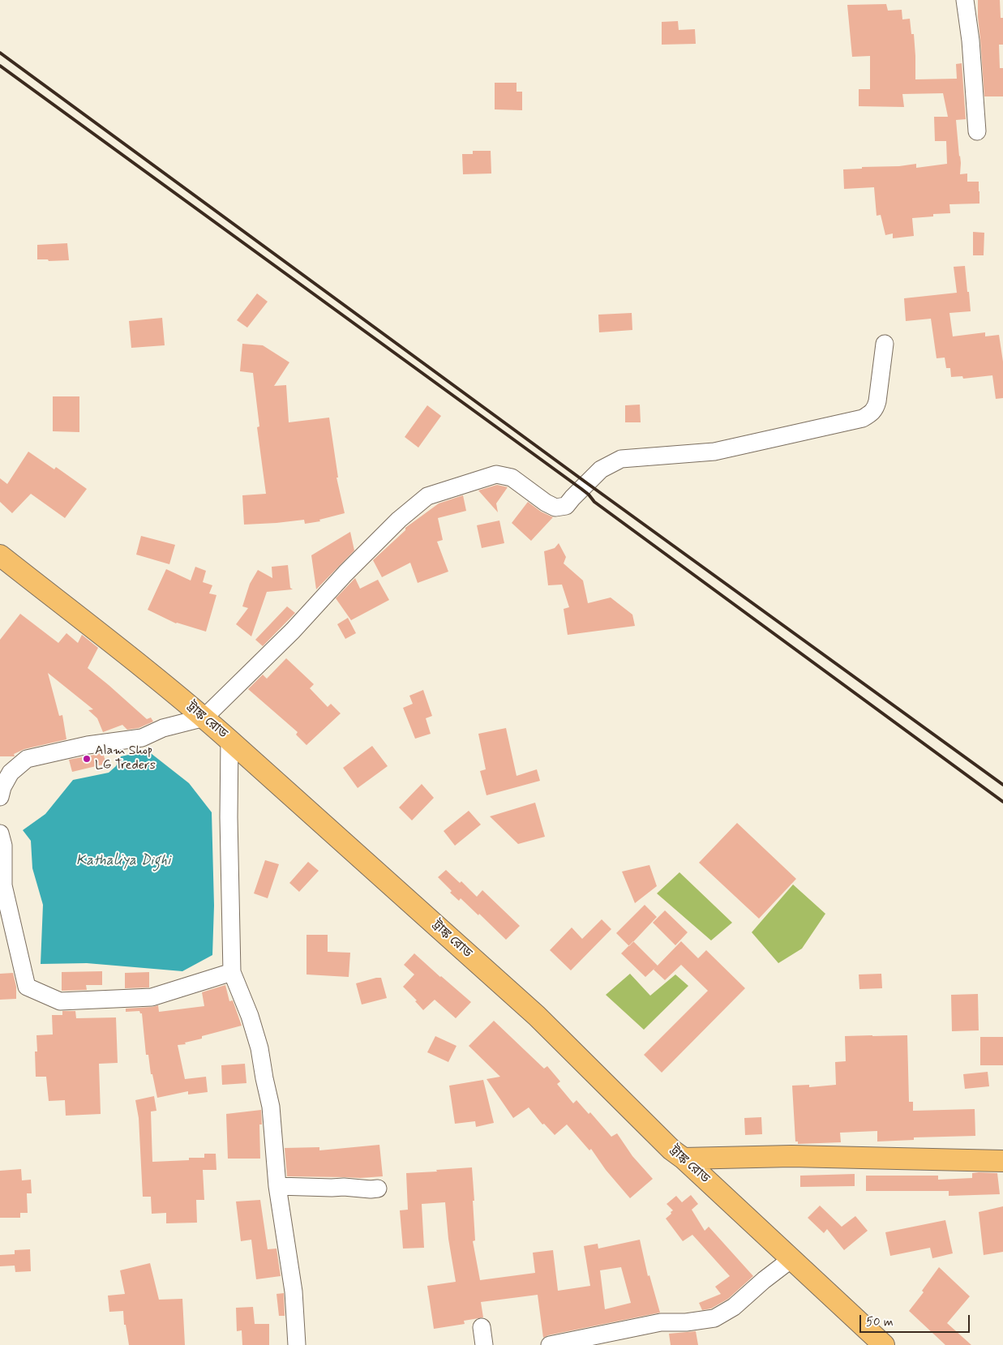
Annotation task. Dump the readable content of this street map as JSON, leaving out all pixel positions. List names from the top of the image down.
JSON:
{
  "streets": {
    "main road": ["ট্রাঙ্ক রোড"]
  },
  "water": ["Kathaliya Dighi"],
  "places": ["Alam Shop LG Treders"],
  "scale_bar": "50 m"
}
